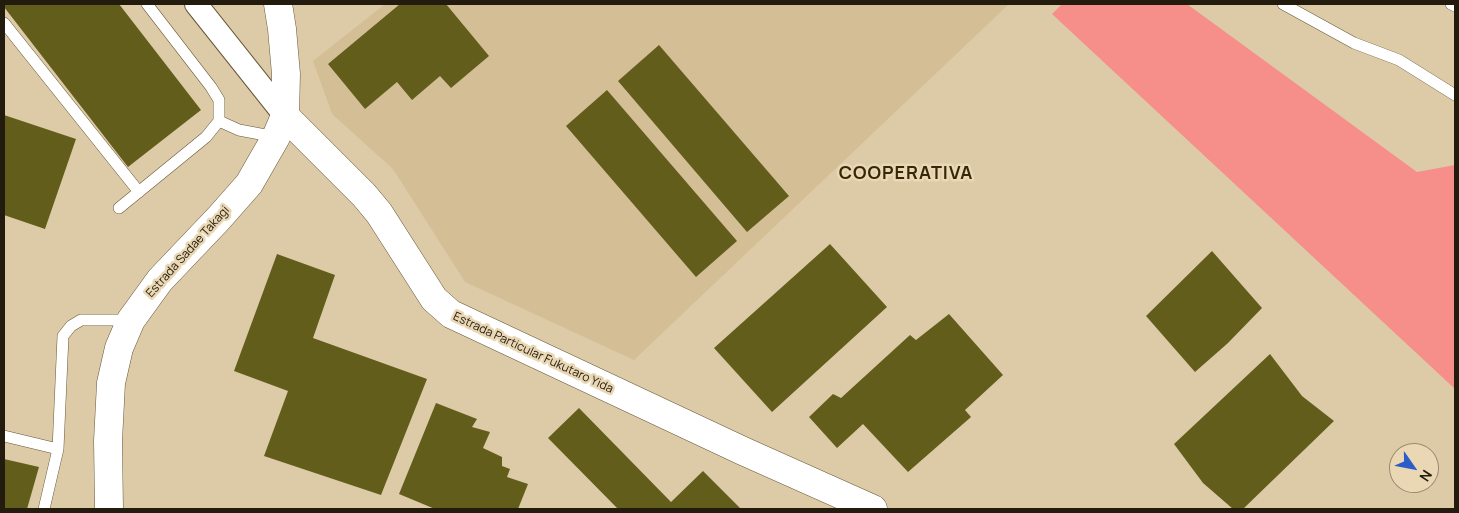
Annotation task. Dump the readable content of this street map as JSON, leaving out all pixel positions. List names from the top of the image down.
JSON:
{
  "streets": {
    "street": ["Estrada Sadae Takagi", "Estrada Particular Fukutaro Yida"]
  },
  "crossings": [
    ["Estrada Sadae Takagi", "Estrada Particular Fukutaro Yida"]
  ],
  "districts": ["COOPERATIVA"],
  "north": "bottom right"
}
